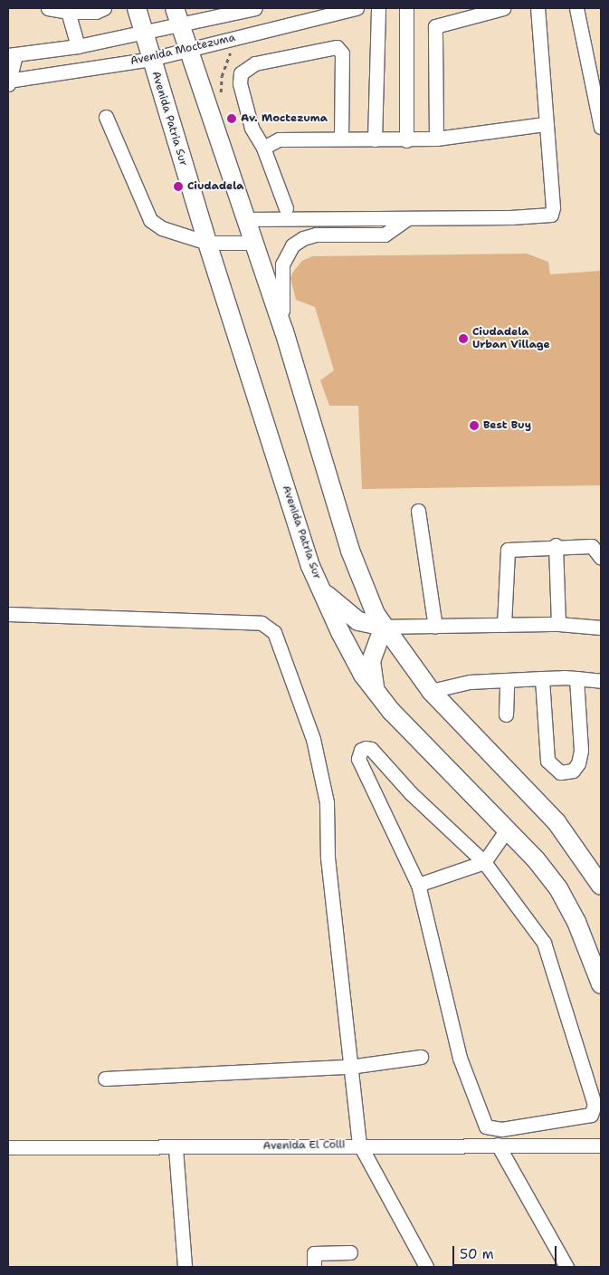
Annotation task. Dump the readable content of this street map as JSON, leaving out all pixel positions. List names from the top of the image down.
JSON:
{
  "streets": {
    "main road": ["Avenida Patria Sur"],
    "street": ["Avenida Moctezuma", "Avenida El Colli"]
  },
  "crossings": [
    ["Avenida Moctezuma", "Avenida Patria Sur"]
  ],
  "places": [
    "Av. Moctezuma",
    "Ciudadela",
    "Ciudadela Urban Village",
    "Best Buy"
  ],
  "scale_bar": "50 m"
}
